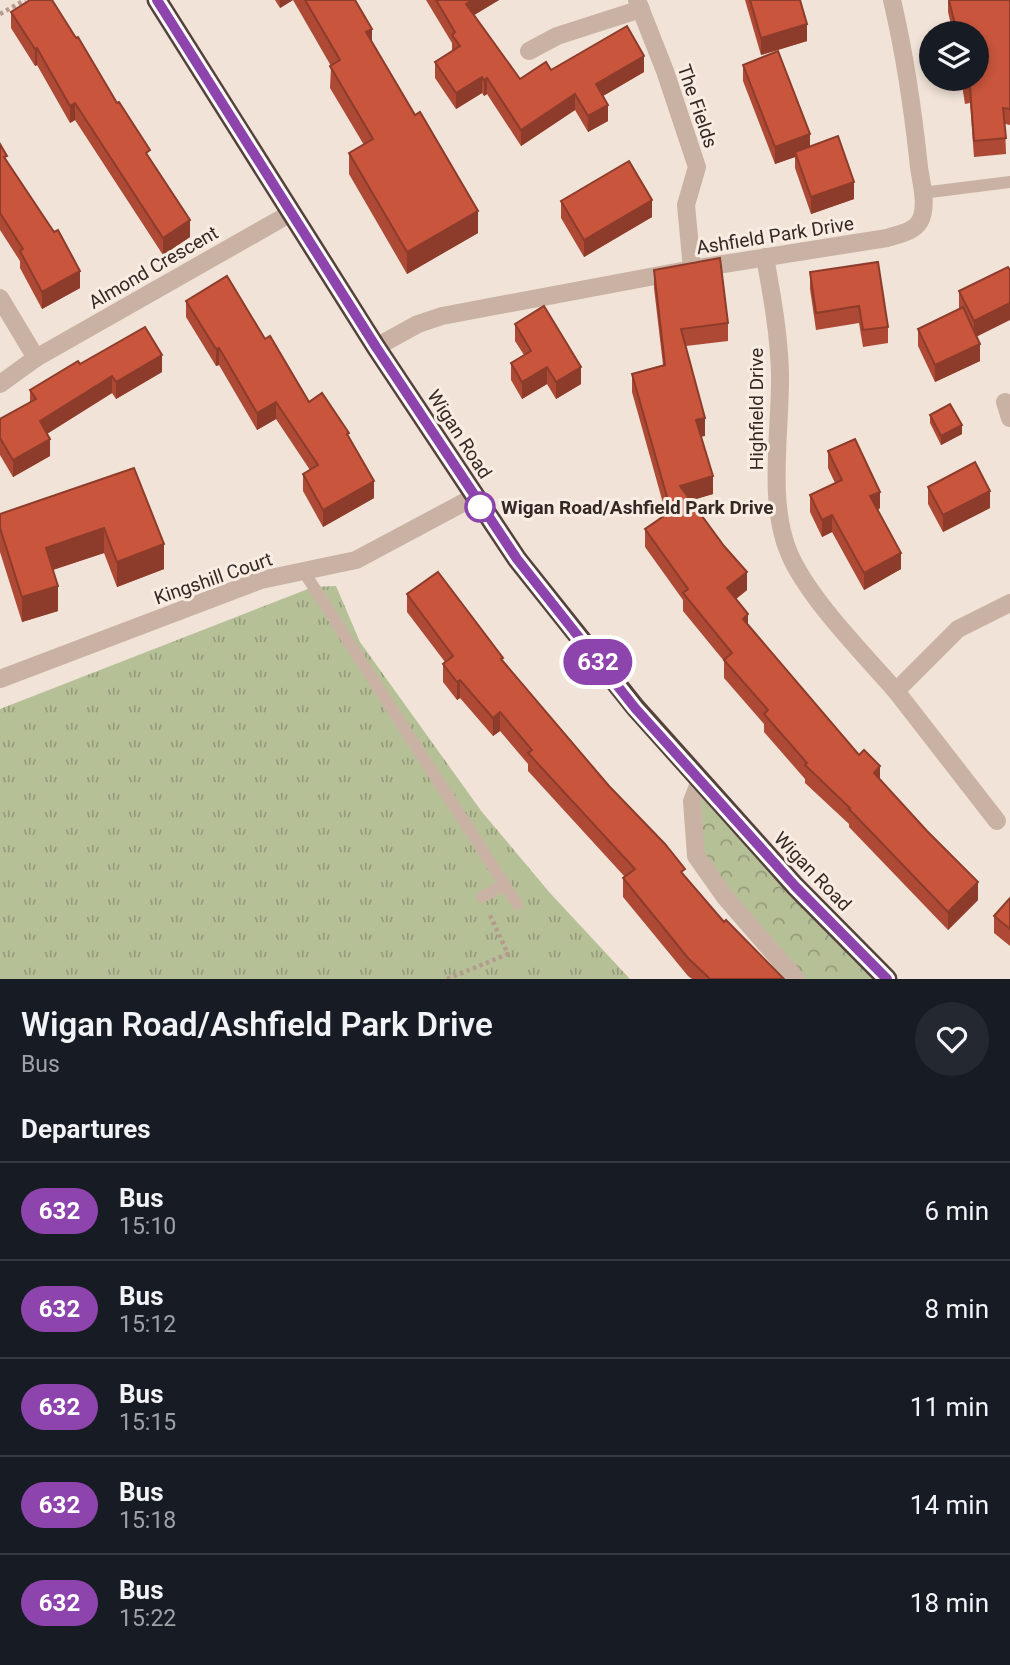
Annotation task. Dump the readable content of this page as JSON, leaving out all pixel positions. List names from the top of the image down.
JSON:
{
  "streets": {
    "highway": ["Wigan Road"],
    "street": [
      "The Fields",
      "Ashfield Park Drive",
      "Almond Crescent",
      "Highfield Drive",
      "Kingshill Court"
    ]
  },
  "crossings": [
    ["The Fields", "Ashfield Park Drive"],
    ["Ashfield Park Drive", "Highfield Drive"],
    ["Ashfield Park Drive", "Wigan Road"],
    ["Almond Crescent", "Wigan Road"],
    ["Wigan Road", "Kingshill Court"]
  ],
  "places": ["Wigan Road/Ashfield Park Drive"],
  "lines": ["bus line 632"],
  "page": {
    "on_map": "632",
    "heading": [
      ["Wigan Road/Ashfield Park Drive", "Bus"],
      "Departures"
    ],
    "list": [
      {
        "mark": "632",
        "name": "Bus",
        "note": "15:10",
        "value": "6 min"
      },
      {
        "mark": "632",
        "name": "Bus",
        "note": "15:12",
        "value": "8 min"
      },
      {
        "mark": "632",
        "name": "Bus",
        "note": "15:15",
        "value": "11 min"
      },
      {
        "mark": "632",
        "name": "Bus",
        "note": "15:18",
        "value": "14 min"
      },
      {
        "mark": "632",
        "name": "Bus",
        "note": "15:22",
        "value": "18 min"
      }
    ]
  }
}
